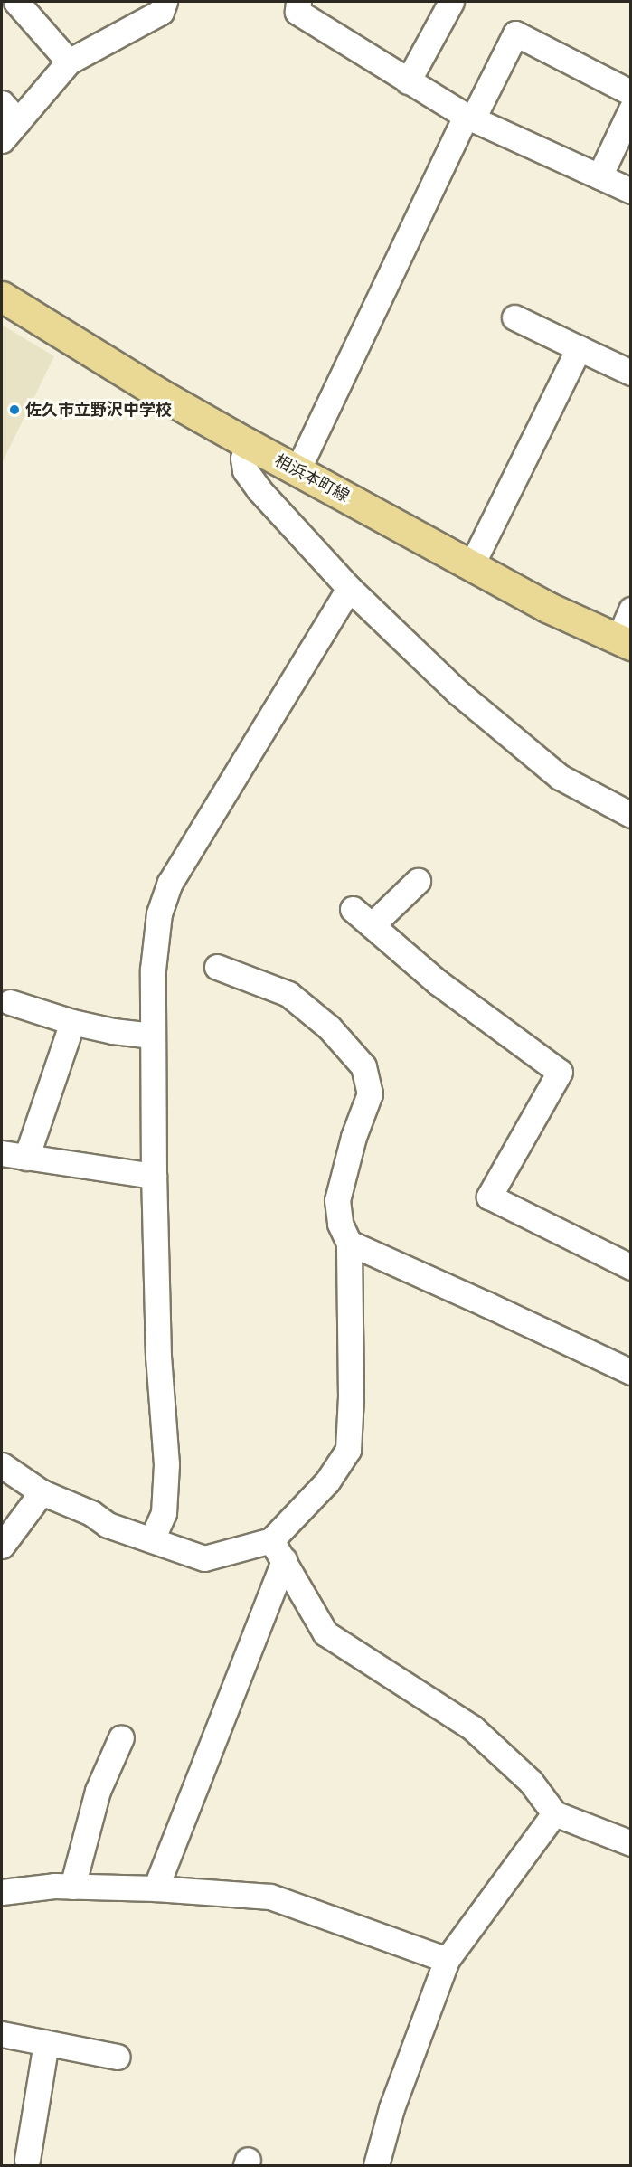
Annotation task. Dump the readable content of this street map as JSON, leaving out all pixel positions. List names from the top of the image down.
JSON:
{
  "streets": {
    "main road": ["相浜本町線"]
  },
  "places": ["佐久市立野沢中学校"]
}
